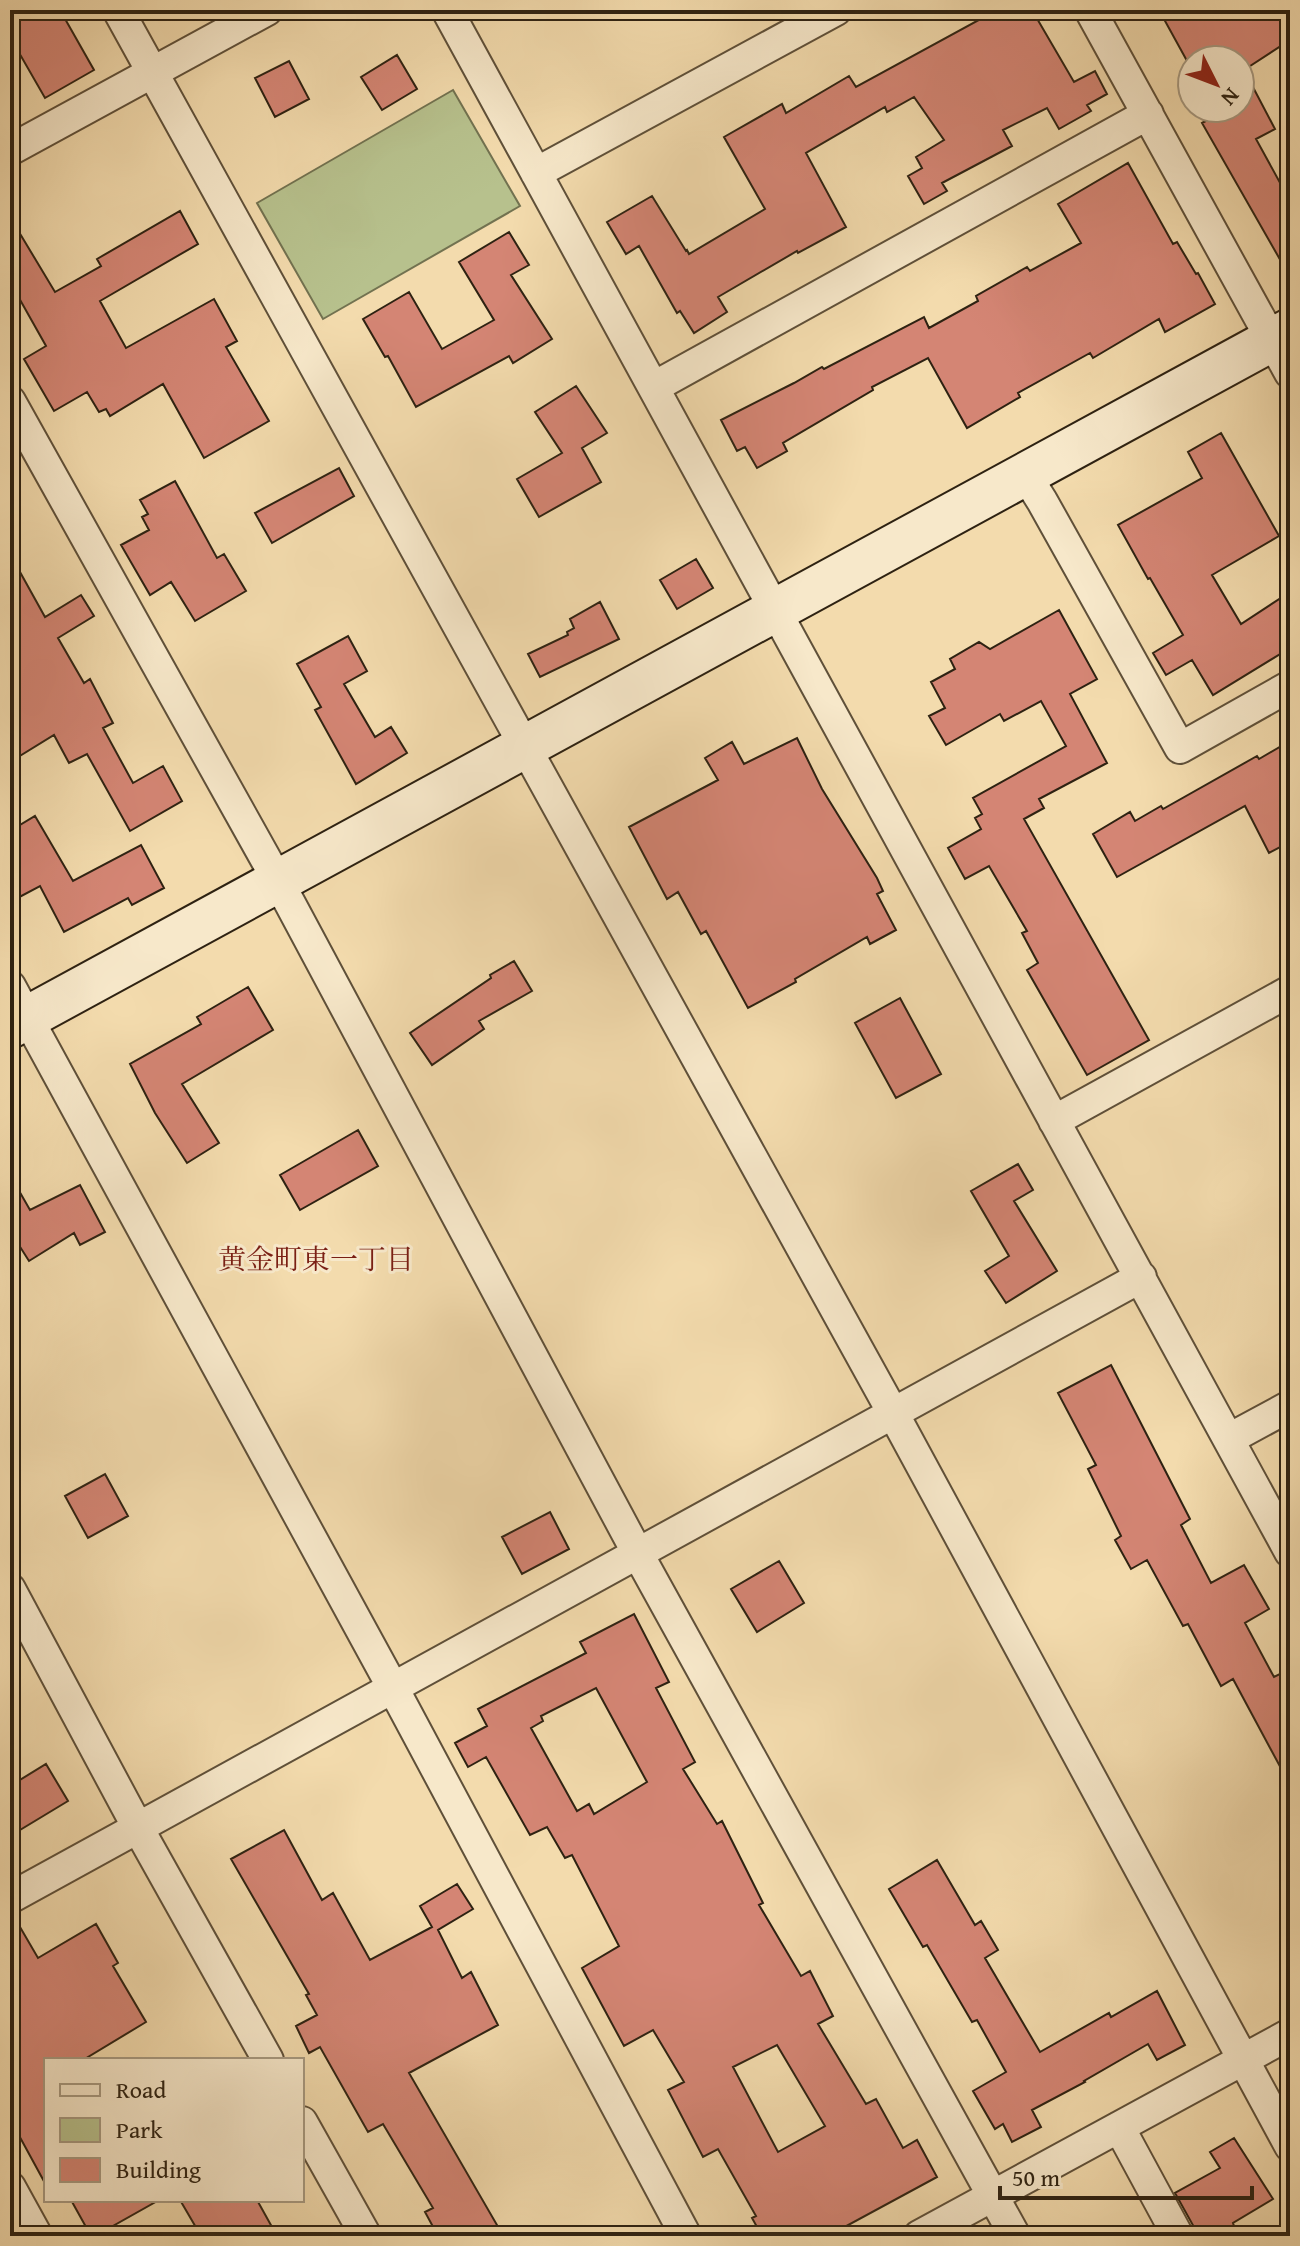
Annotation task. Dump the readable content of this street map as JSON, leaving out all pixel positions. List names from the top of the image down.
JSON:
{
  "districts": ["黄金町東一丁目"],
  "legend": ["Road", "Park", "Building"],
  "scale_bar": "50 m",
  "north": "bottom right"
}
